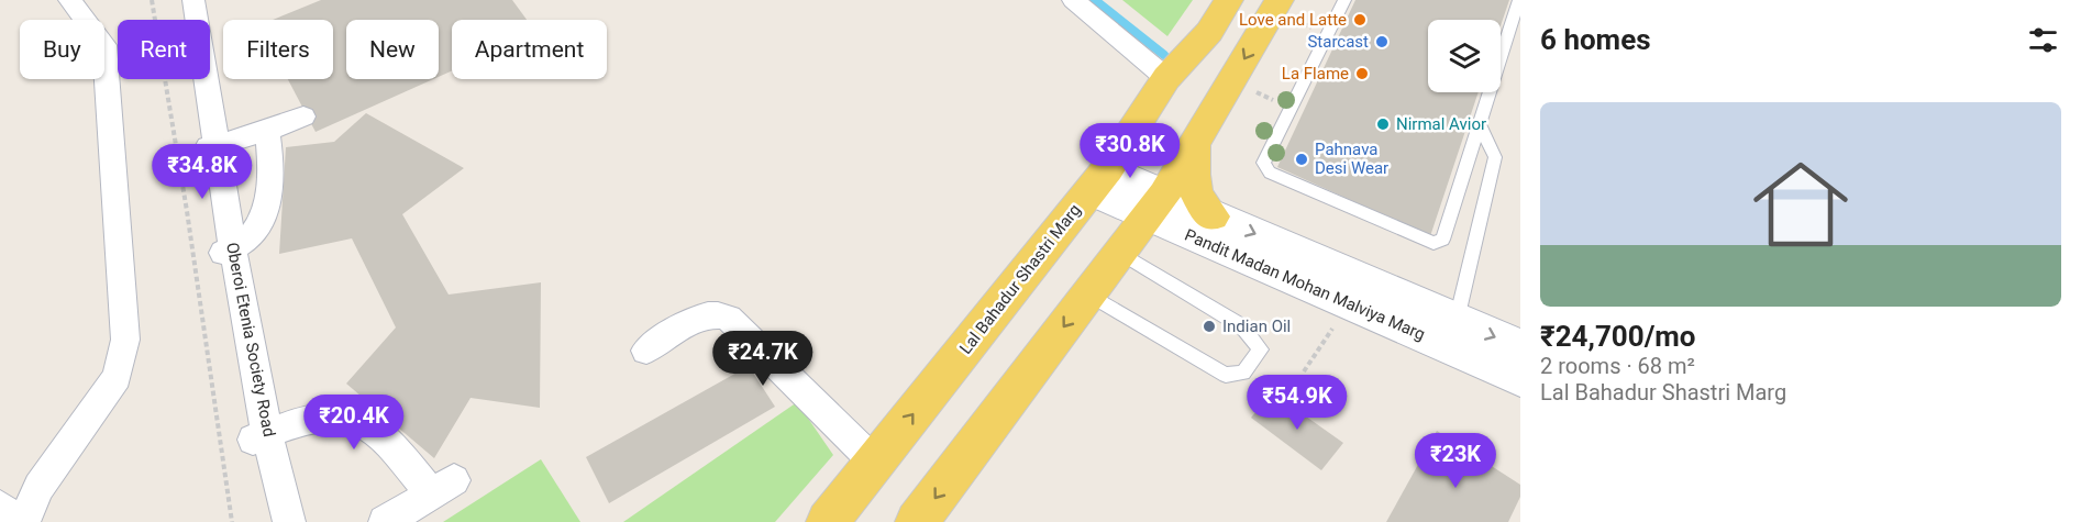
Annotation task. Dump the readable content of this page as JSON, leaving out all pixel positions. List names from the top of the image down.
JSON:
{
  "streets": {
    "main road": ["Lal Bahadur Shastri Marg"],
    "street": ["Pandit Madan Mohan Malviya Marg", "Oberoi Etenia Society Road"]
  },
  "crossings": [
    ["Lal Bahadur Shastri Marg", "Pandit Madan Mohan Malviya Marg"]
  ],
  "places": [
    "Love and Latte",
    "Starcast",
    "La Flame",
    "Nirmal Avior",
    "Pahnava Desi Wear",
    "Indian Oil"
  ],
  "page": {
    "heading": "6 homes",
    "chip": [
      "Buy",
      "Rent",
      "Filters",
      "New",
      "Apartment"
    ],
    "list": [
      {
        "name": "₹24,700/mo",
        "note": "2 rooms · 68 m² · Lal Bahadur Shastri Marg"
      }
    ],
    "price": [
      "₹30.8K",
      "₹34.8K",
      "₹24.7K",
      "₹54.9K",
      "₹20.4K",
      "₹23K"
    ]
  }
}
